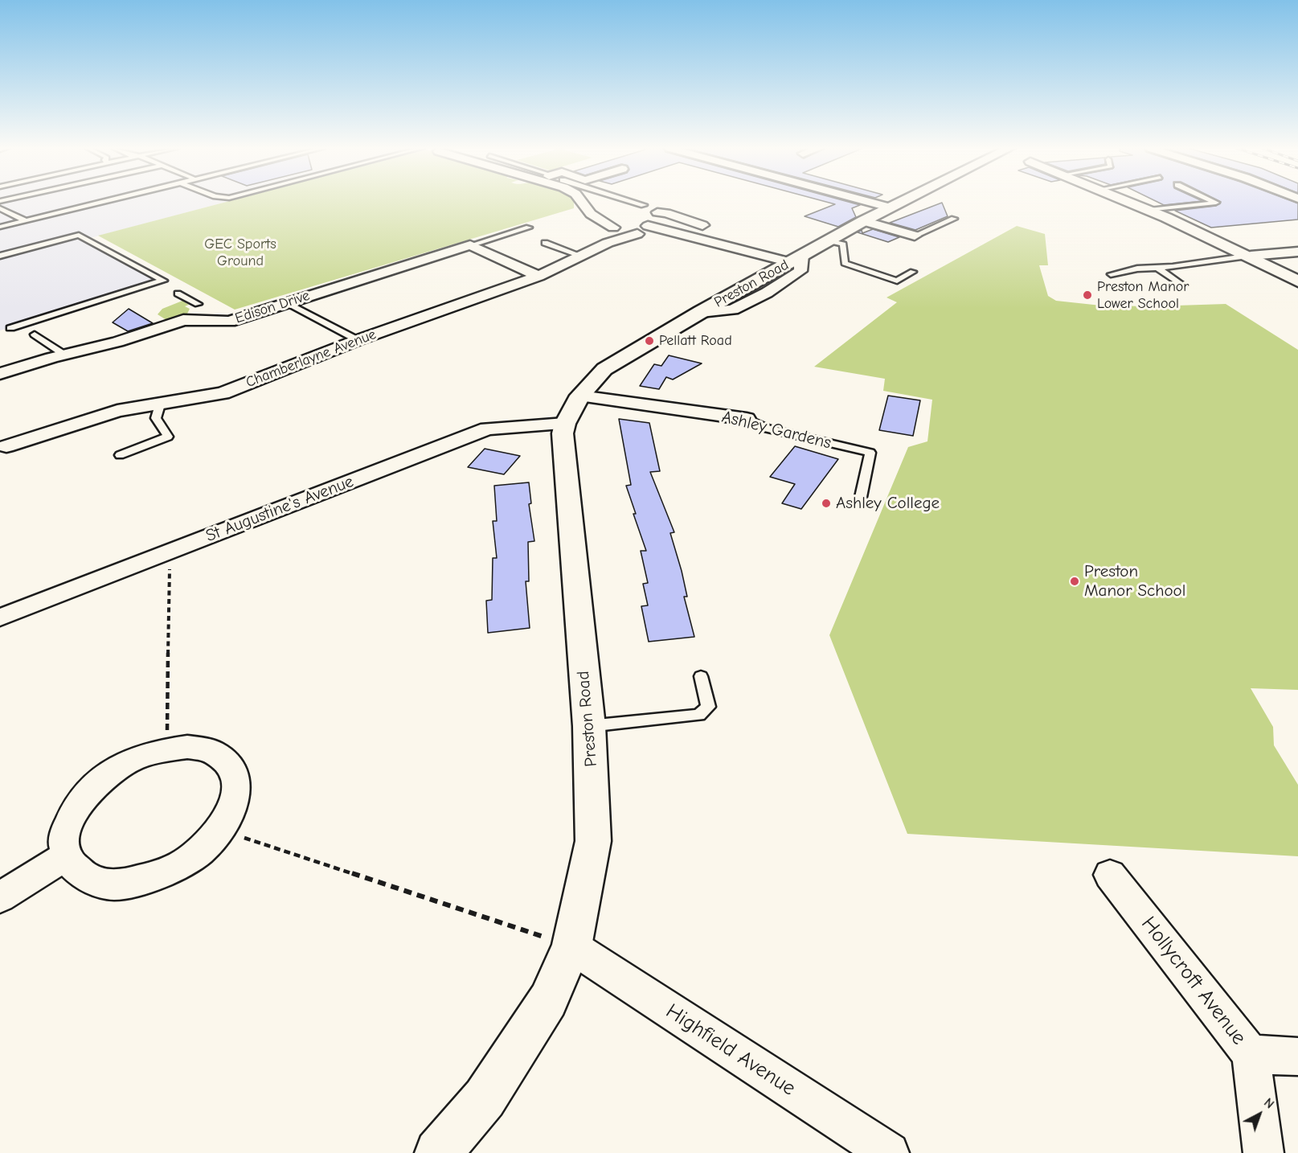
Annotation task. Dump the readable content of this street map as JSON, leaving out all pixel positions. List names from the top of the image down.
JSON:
{
  "streets": {
    "street": [
      "Preston Road",
      "Edison Drive",
      "Chamberlayne Avenue",
      "Ashley Gardens",
      "St Augustine's Avenue",
      "Hollycroft Avenue",
      "Highfield Avenue"
    ]
  },
  "crossings": [
    ["Preston Road", "Ashley Gardens"],
    ["Preston Road", "St Augustine's Avenue"],
    ["Preston Road", "Highfield Avenue"],
    ["Ashley Gardens", "St Augustine's Avenue"]
  ],
  "parks": ["GEC Sports Ground"],
  "places": [
    "Preston Manor Lower School",
    "Pellatt Road",
    "Ashley College",
    "Preston Manor School"
  ],
  "north": "top right"
}
